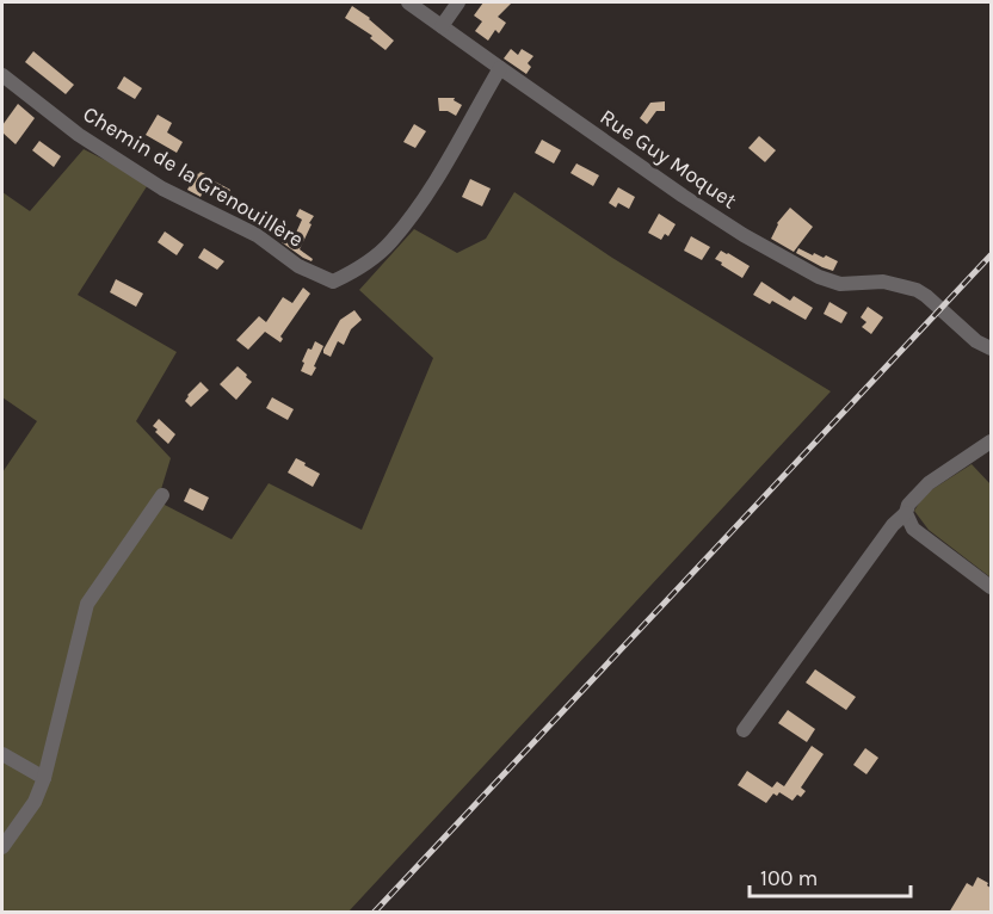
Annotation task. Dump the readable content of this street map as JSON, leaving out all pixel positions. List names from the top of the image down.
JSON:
{
  "streets": {
    "street": ["Rue Guy Moquet", "Chemin de la Grenouillère"]
  },
  "crossings": [
    ["Rue Guy Moquet", "Chemin de la Grenouillère"]
  ],
  "scale_bar": "100 m"
}
